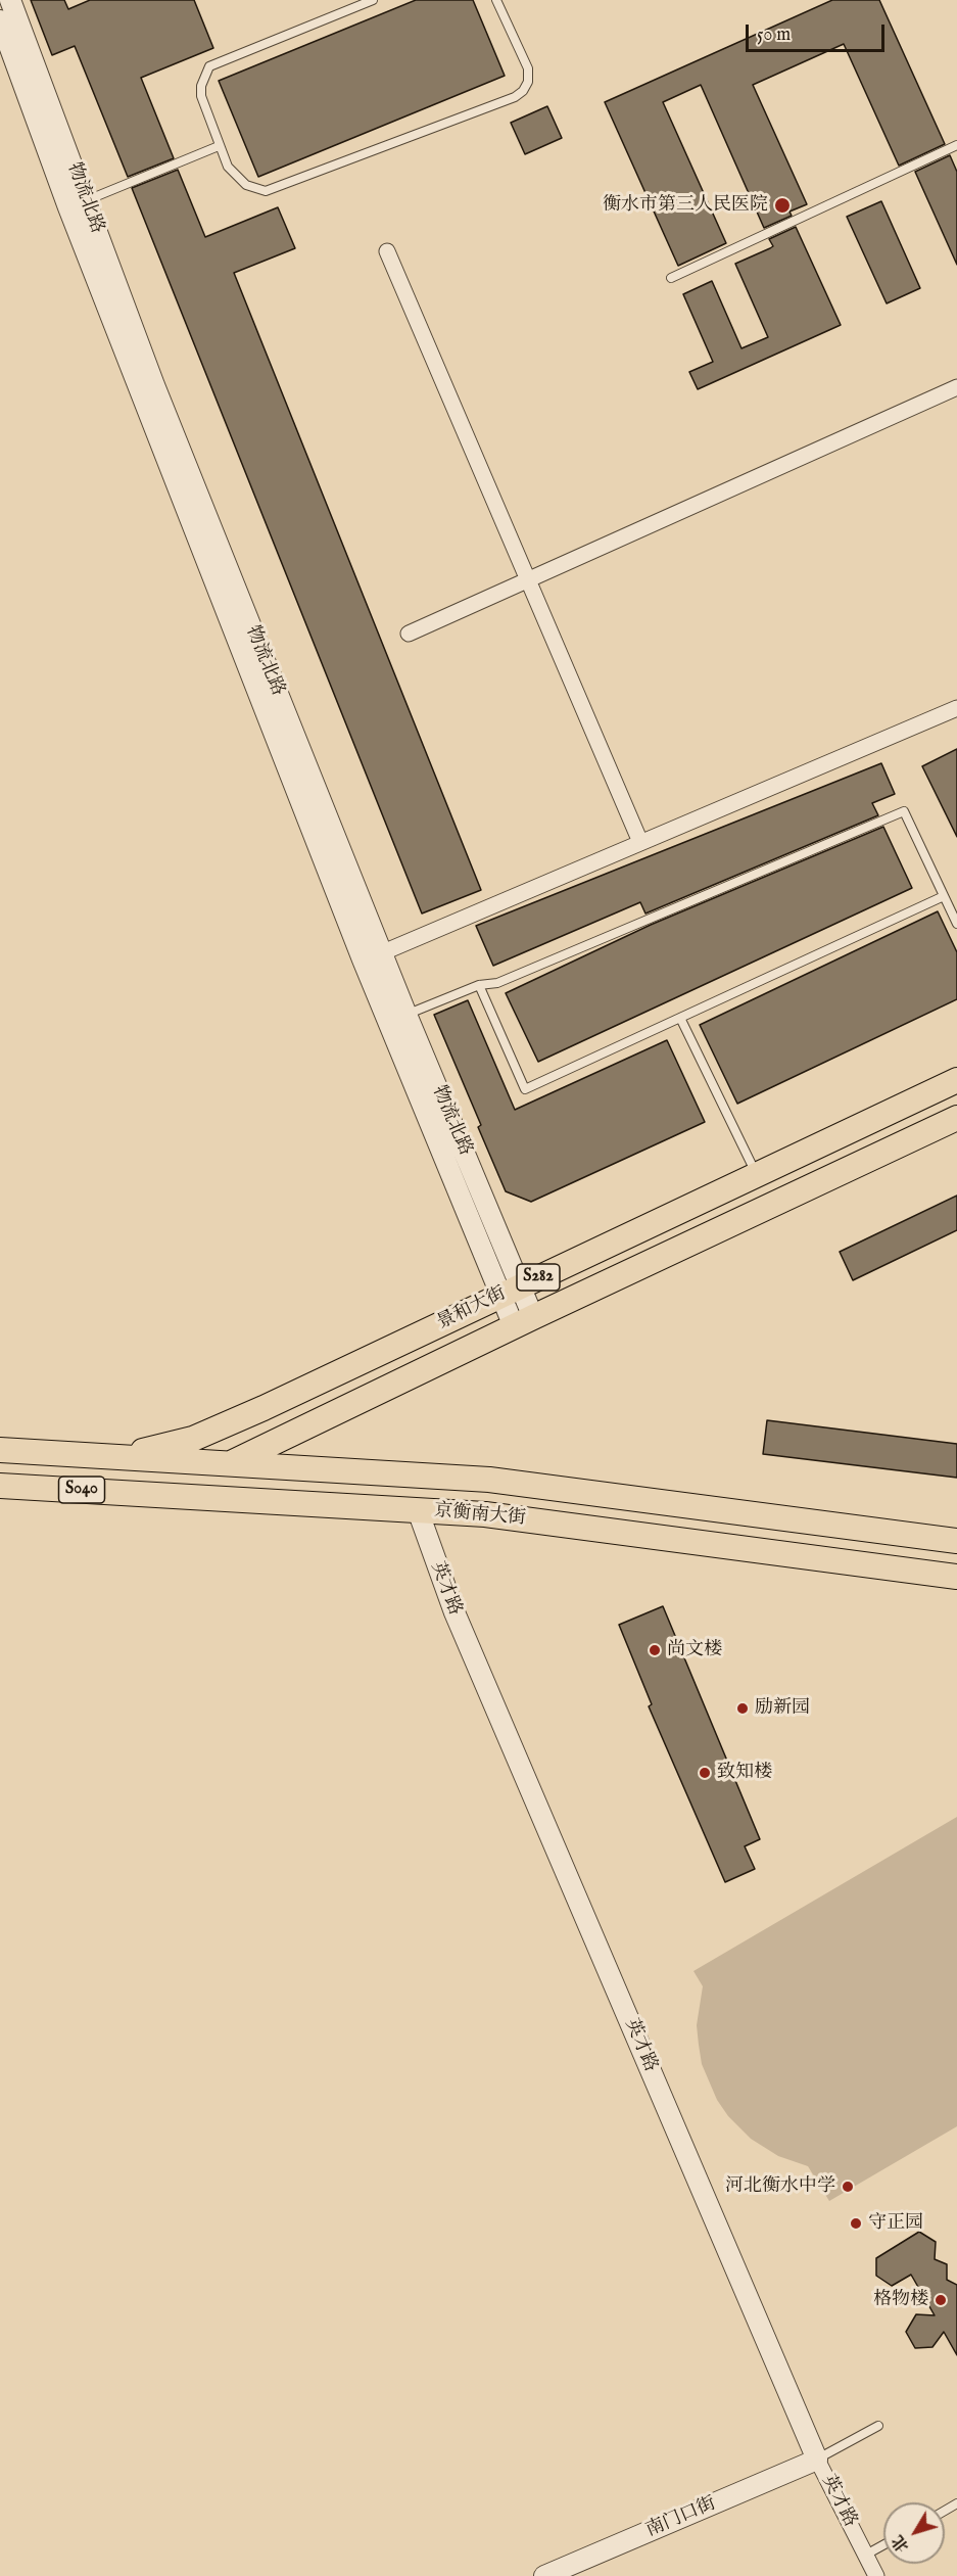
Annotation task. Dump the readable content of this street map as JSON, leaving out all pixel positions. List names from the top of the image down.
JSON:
{
  "streets": {
    "main road": [
      "S282",
      "景和大街",
      "S040",
      "京衡南大街"
    ],
    "street": ["物流北路", "英才路", "南门口街"]
  },
  "crossings": [
    ["物流北路", "景和大街"],
    ["景和大街", "京衡南大街"],
    ["京衡南大街", "英才路"],
    ["英才路", "南门口街"]
  ],
  "places": [
    "衡水市第三人民医院",
    "尚文楼",
    "励新园",
    "致知楼",
    "河北衡水中学",
    "守正园",
    "格物楼"
  ],
  "scale_bar": "50 m",
  "north": "bottom left"
}
